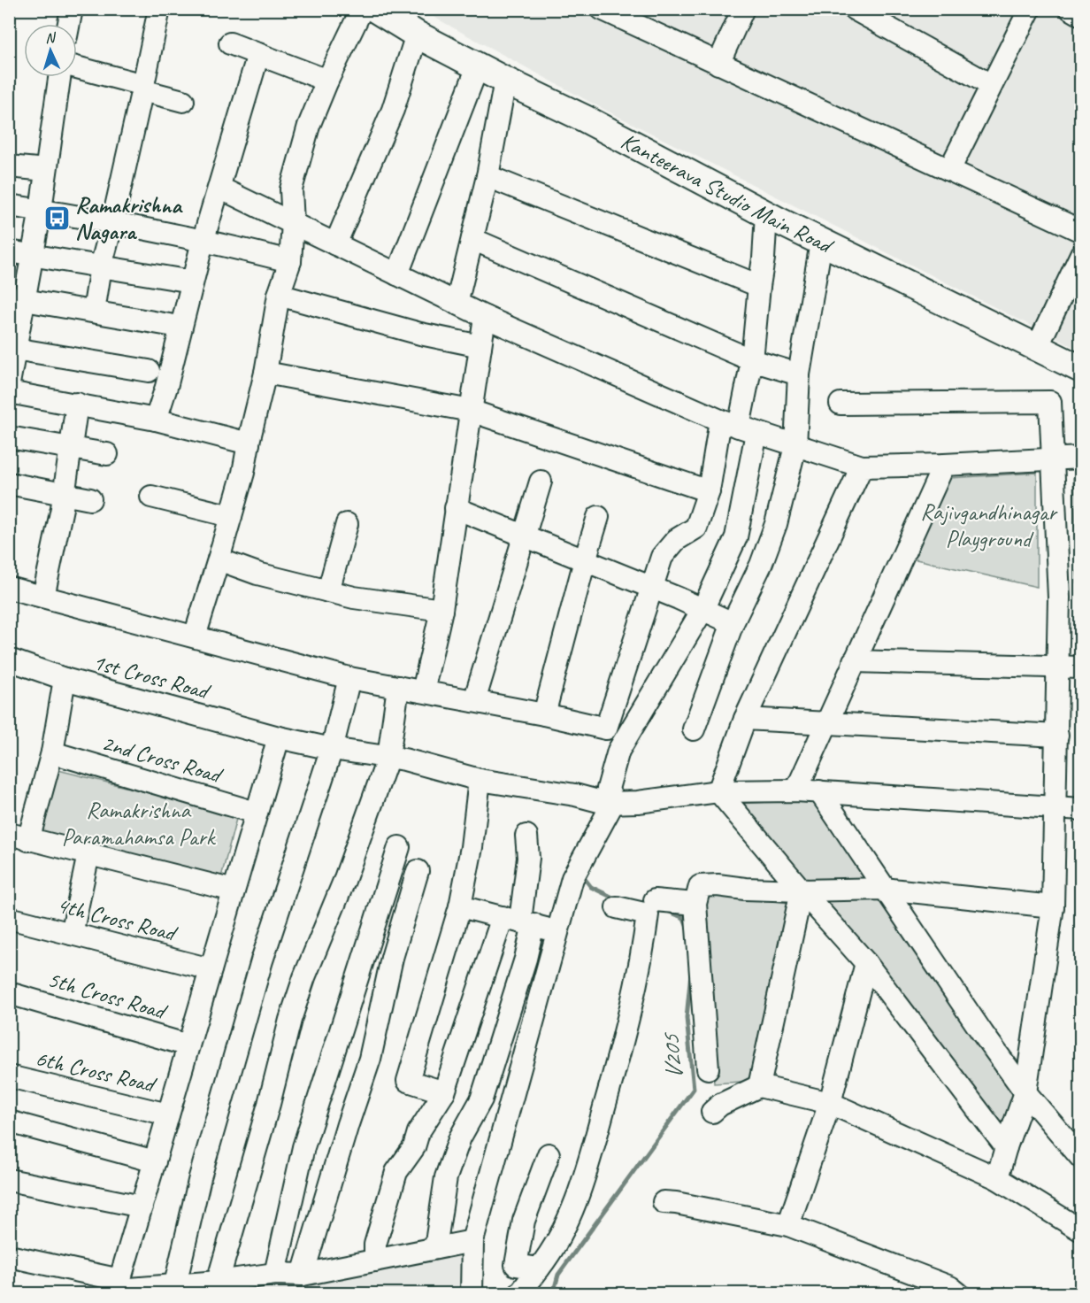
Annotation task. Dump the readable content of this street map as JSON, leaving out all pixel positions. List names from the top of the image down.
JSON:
{
  "streets": {
    "main road": ["Kanteerava Studio Main Road"],
    "street": [
      "1st Cross Road",
      "2nd Cross Road",
      "4th Cross Road",
      "5th Cross Road",
      "6th Cross Road"
    ]
  },
  "water": ["V205"],
  "parks": ["Rajivgandhinagar Playground", "Ramakrishna Paramahamsa Park"],
  "places": {
    "bus stop": ["Ramakrishna Nagara"]
  },
  "north": "top"
}
